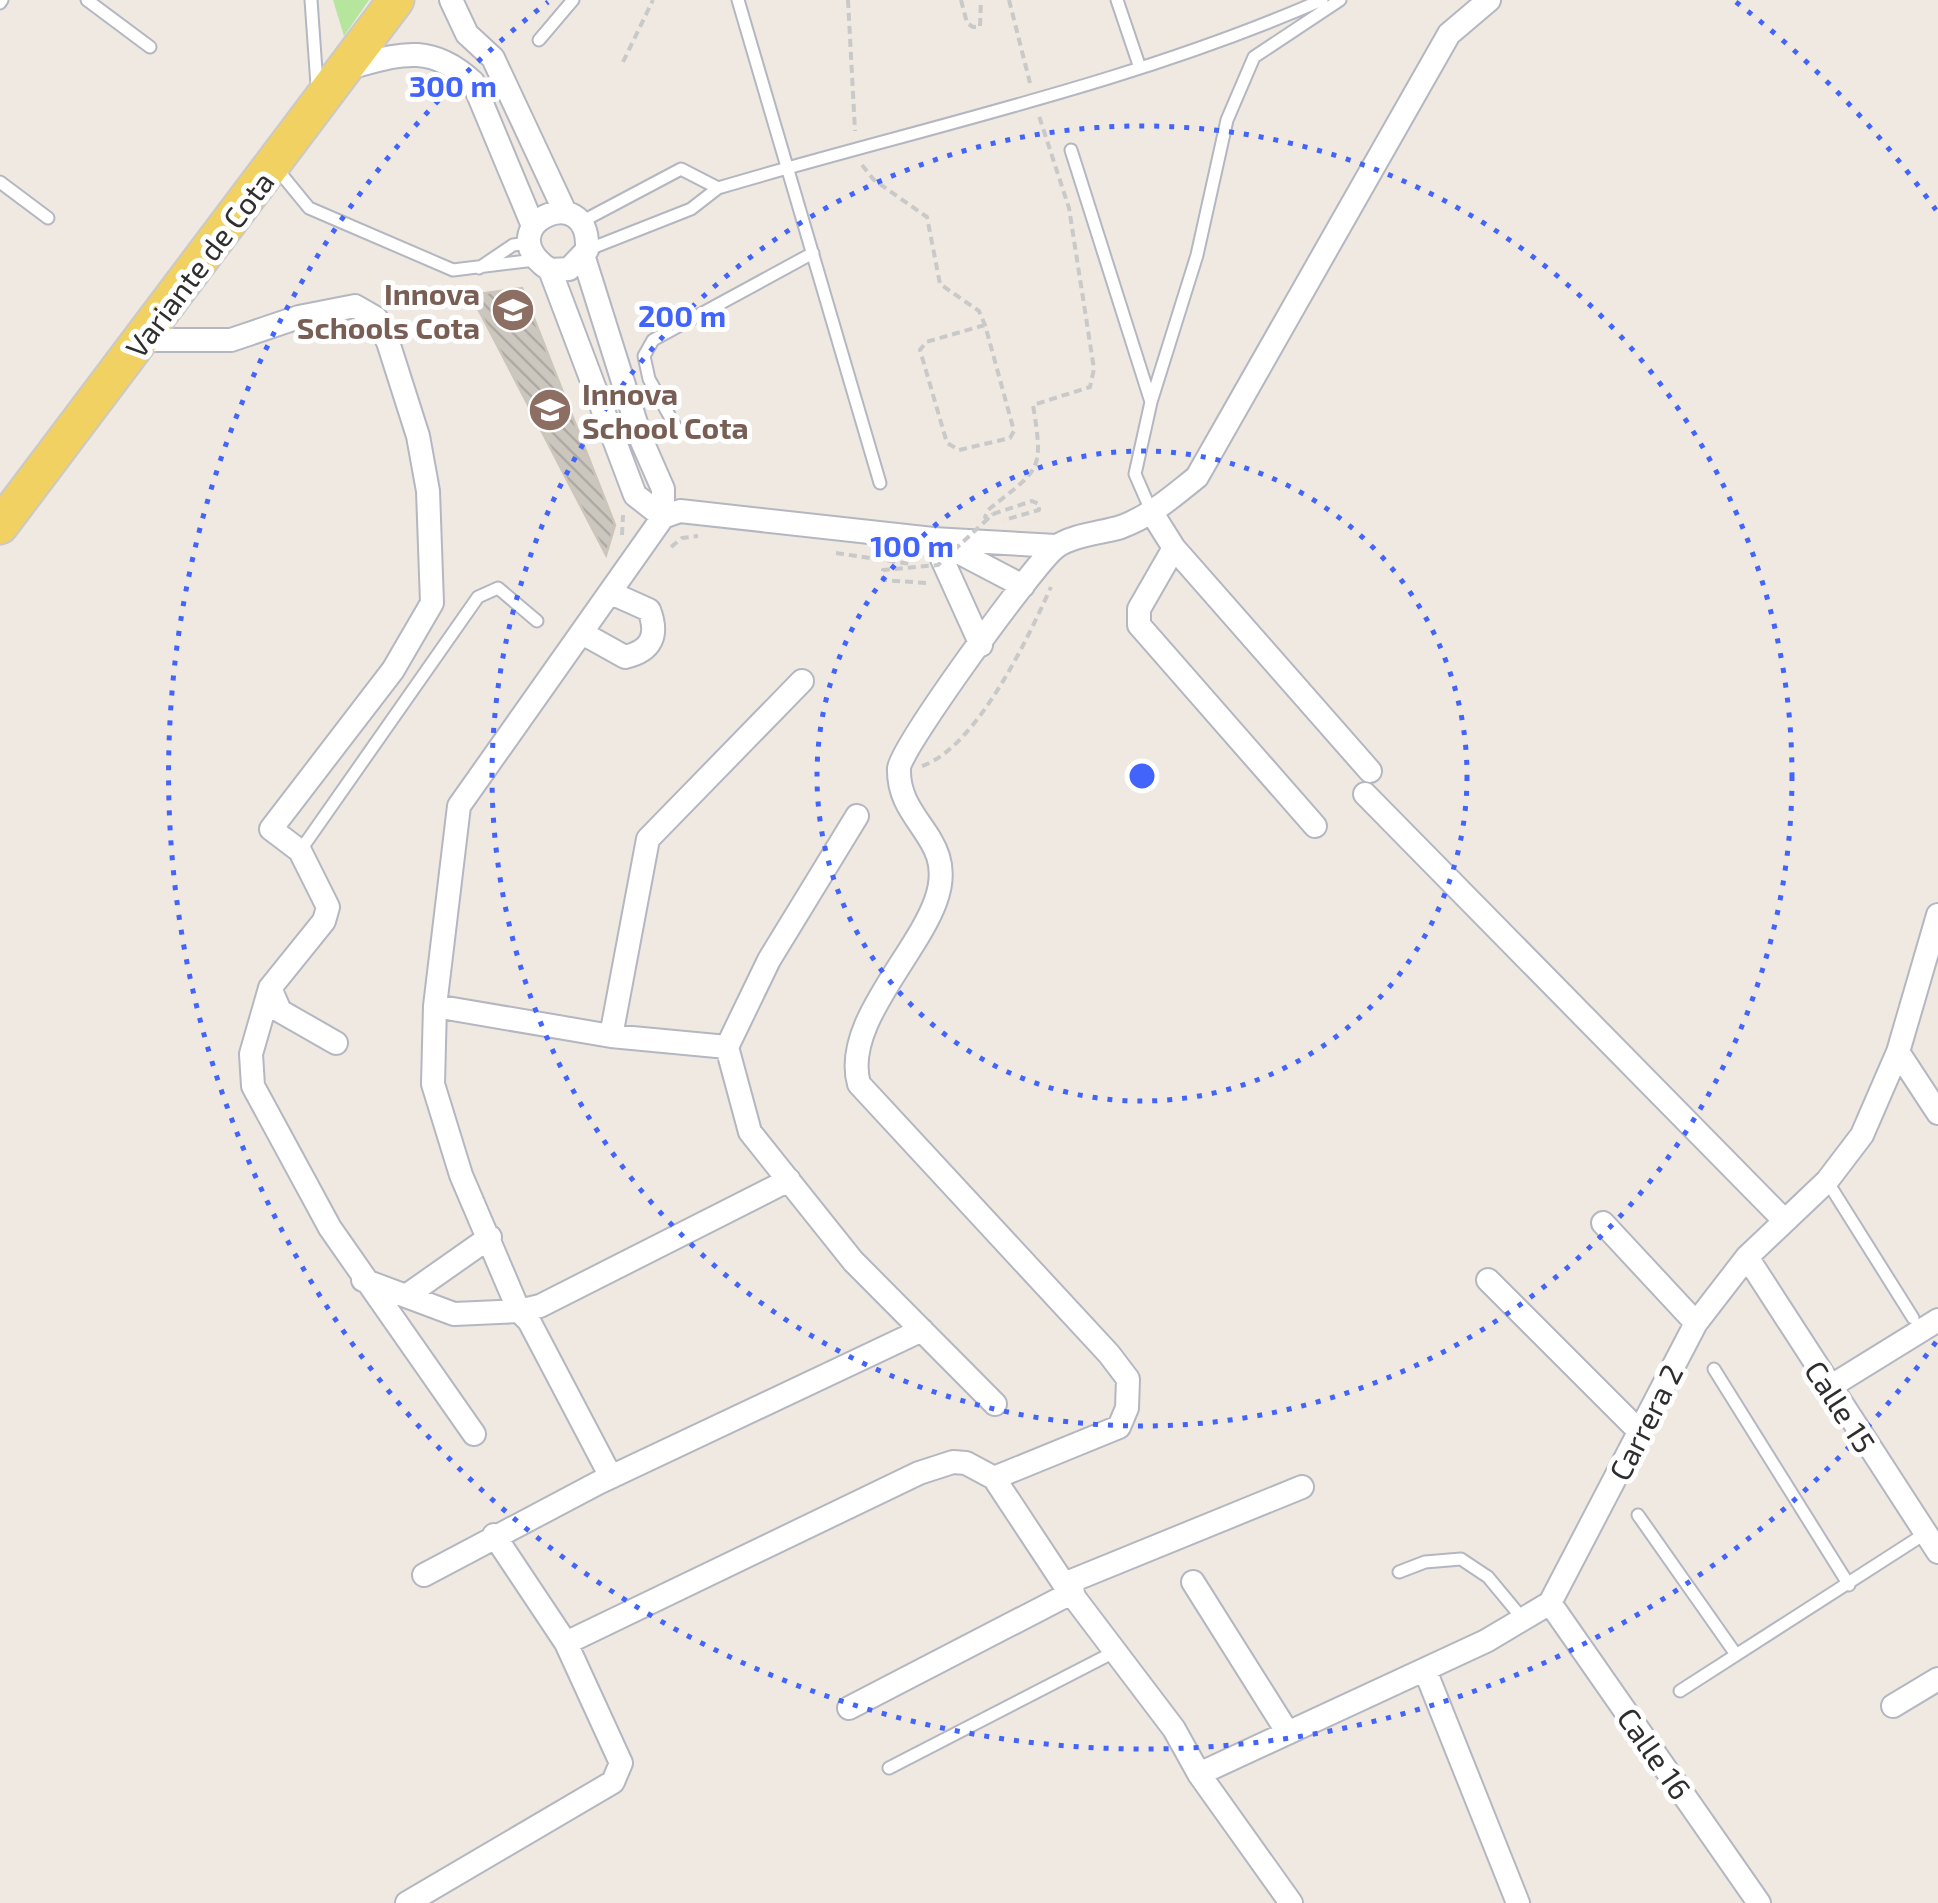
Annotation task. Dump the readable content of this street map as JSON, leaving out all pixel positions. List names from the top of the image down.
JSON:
{
  "streets": {
    "main road": ["Variante de Cota"],
    "street": ["Calle 15", "Carrera 2", "Calle 16"]
  },
  "crossings": [
    ["Calle 15", "Carrera 2"],
    ["Carrera 2", "Calle 16"]
  ],
  "places": {
    "school or university": ["Innova Schools Cota", "Innova School Cota"]
  },
  "rings": ["300 m", "200 m", "100 m"]
}
